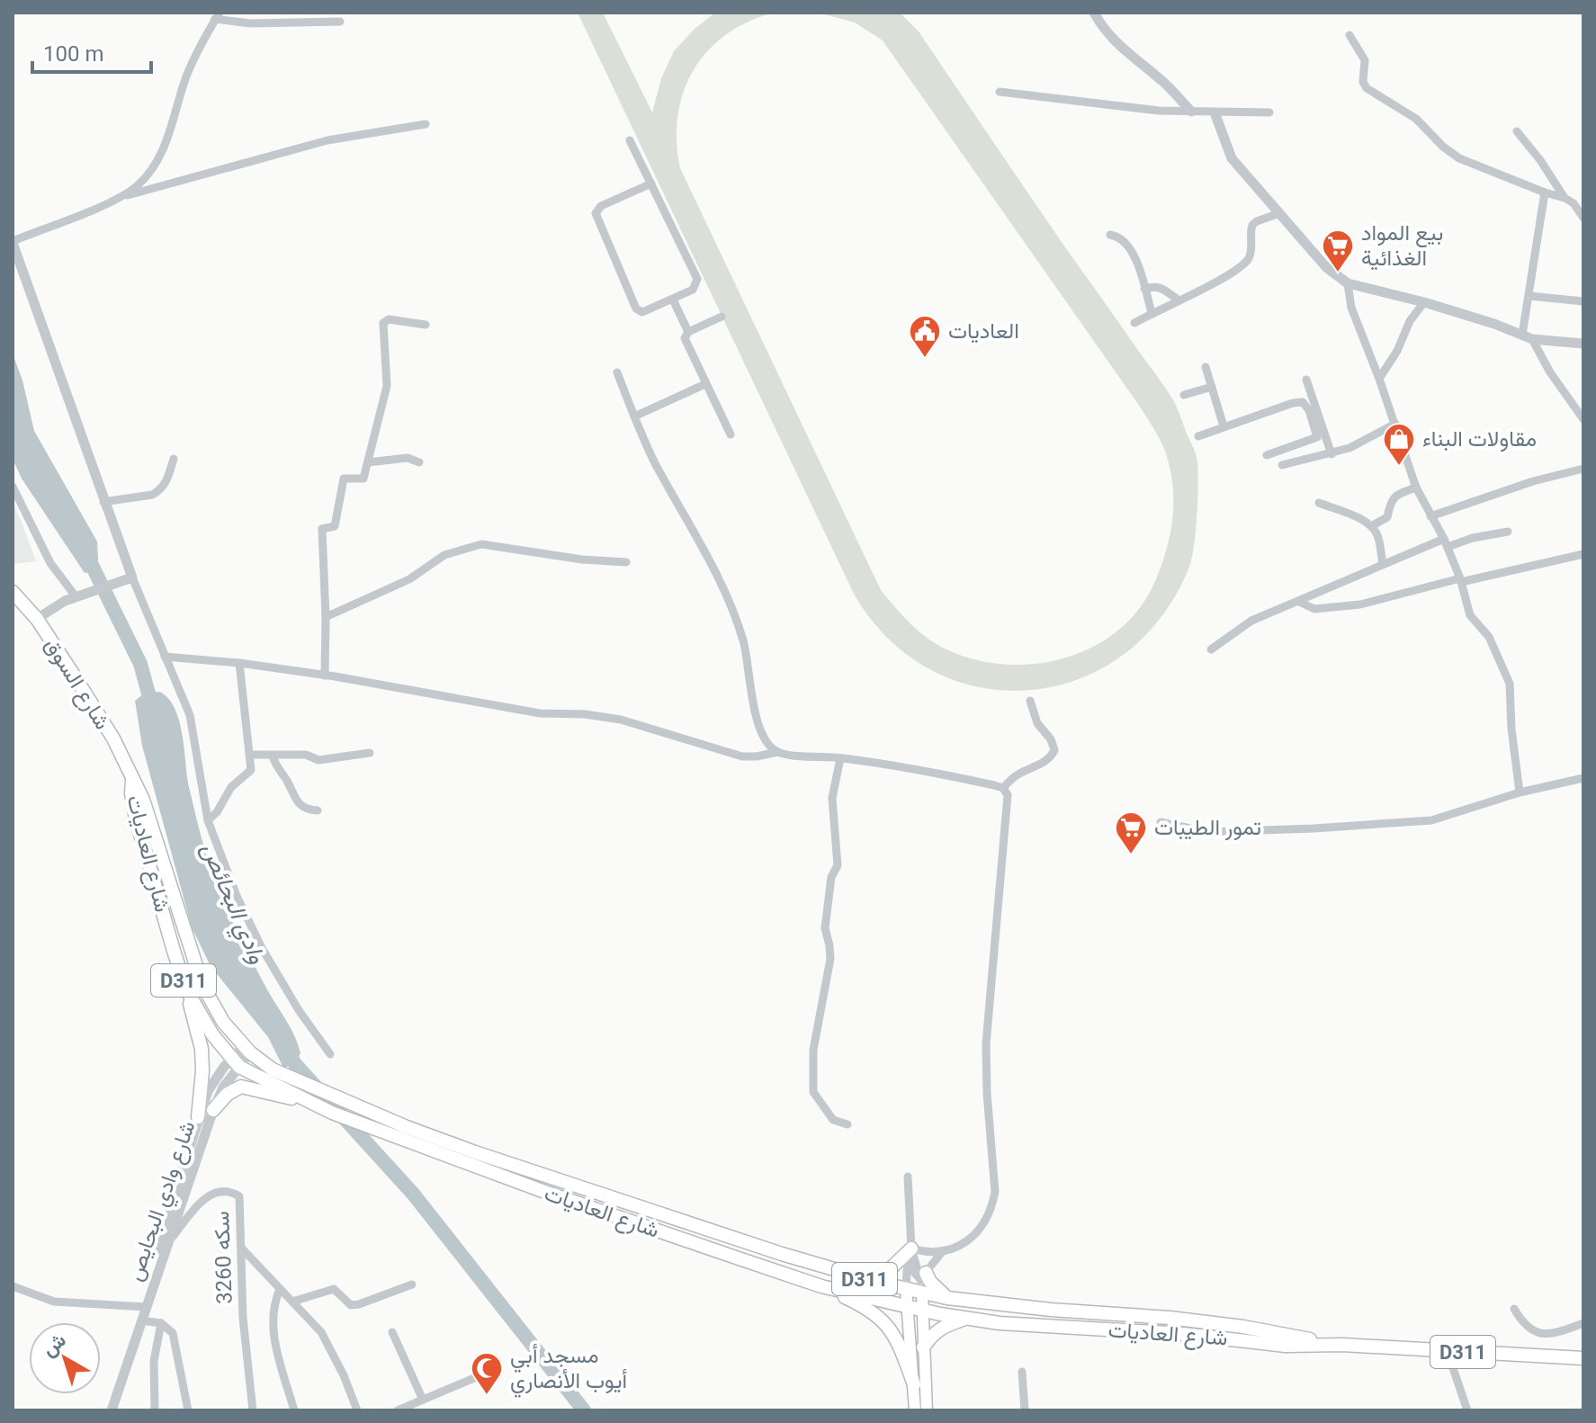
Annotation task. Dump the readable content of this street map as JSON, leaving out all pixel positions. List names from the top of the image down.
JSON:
{
  "streets": {
    "main road": ["شارع السوق", "شارع العاديات", "D311"],
    "street": ["شارع وادي البحايص", "سكه 3260"]
  },
  "crossings": [
    ["شارع السوق", "شارع العاديات"],
    ["شارع العاديات", "شارع وادي البحايص"],
    ["شارع وادي البحايص", "سكه 3260"]
  ],
  "water": ["وادي البحائص"],
  "places": {
    "supermarket": ["بيع المواد الغذائية", "تمور الطيبات"],
    "public building": ["العاديات"],
    "shop": ["مقاولات البناء"],
    "mosque": ["مسجد أبي أيوب الأنصاري"]
  },
  "scale_bar": "100 m",
  "north": "top left"
}
